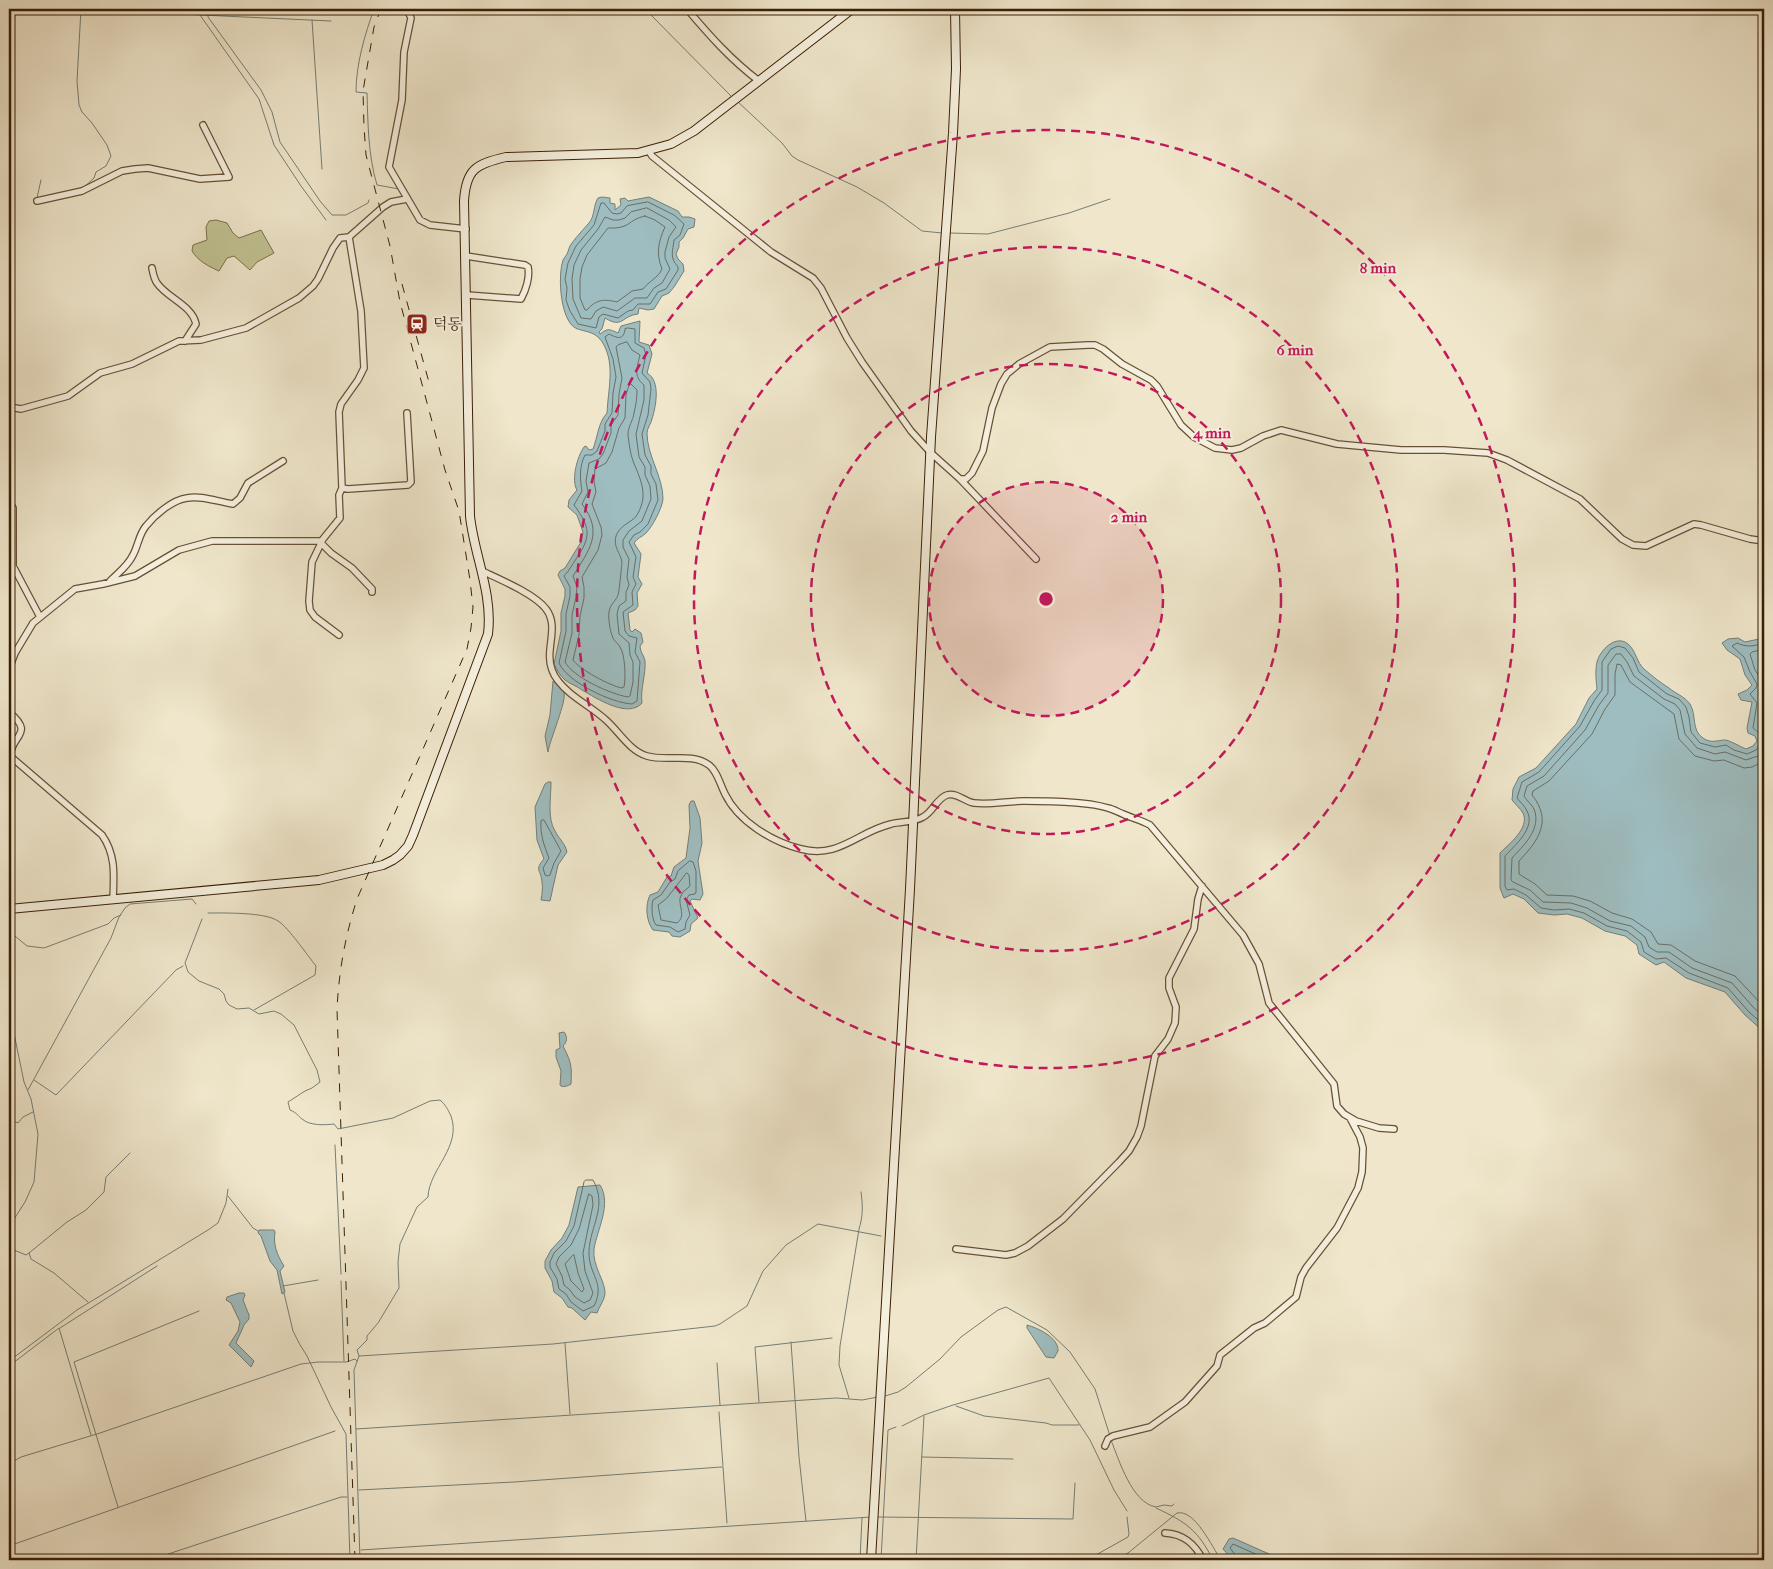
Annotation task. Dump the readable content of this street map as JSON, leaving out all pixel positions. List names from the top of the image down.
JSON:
{
  "places": {
    "station": ["덕동"]
  },
  "rings": [
    "8 min",
    "6 min",
    "4 min",
    "2 min"
  ]
}
